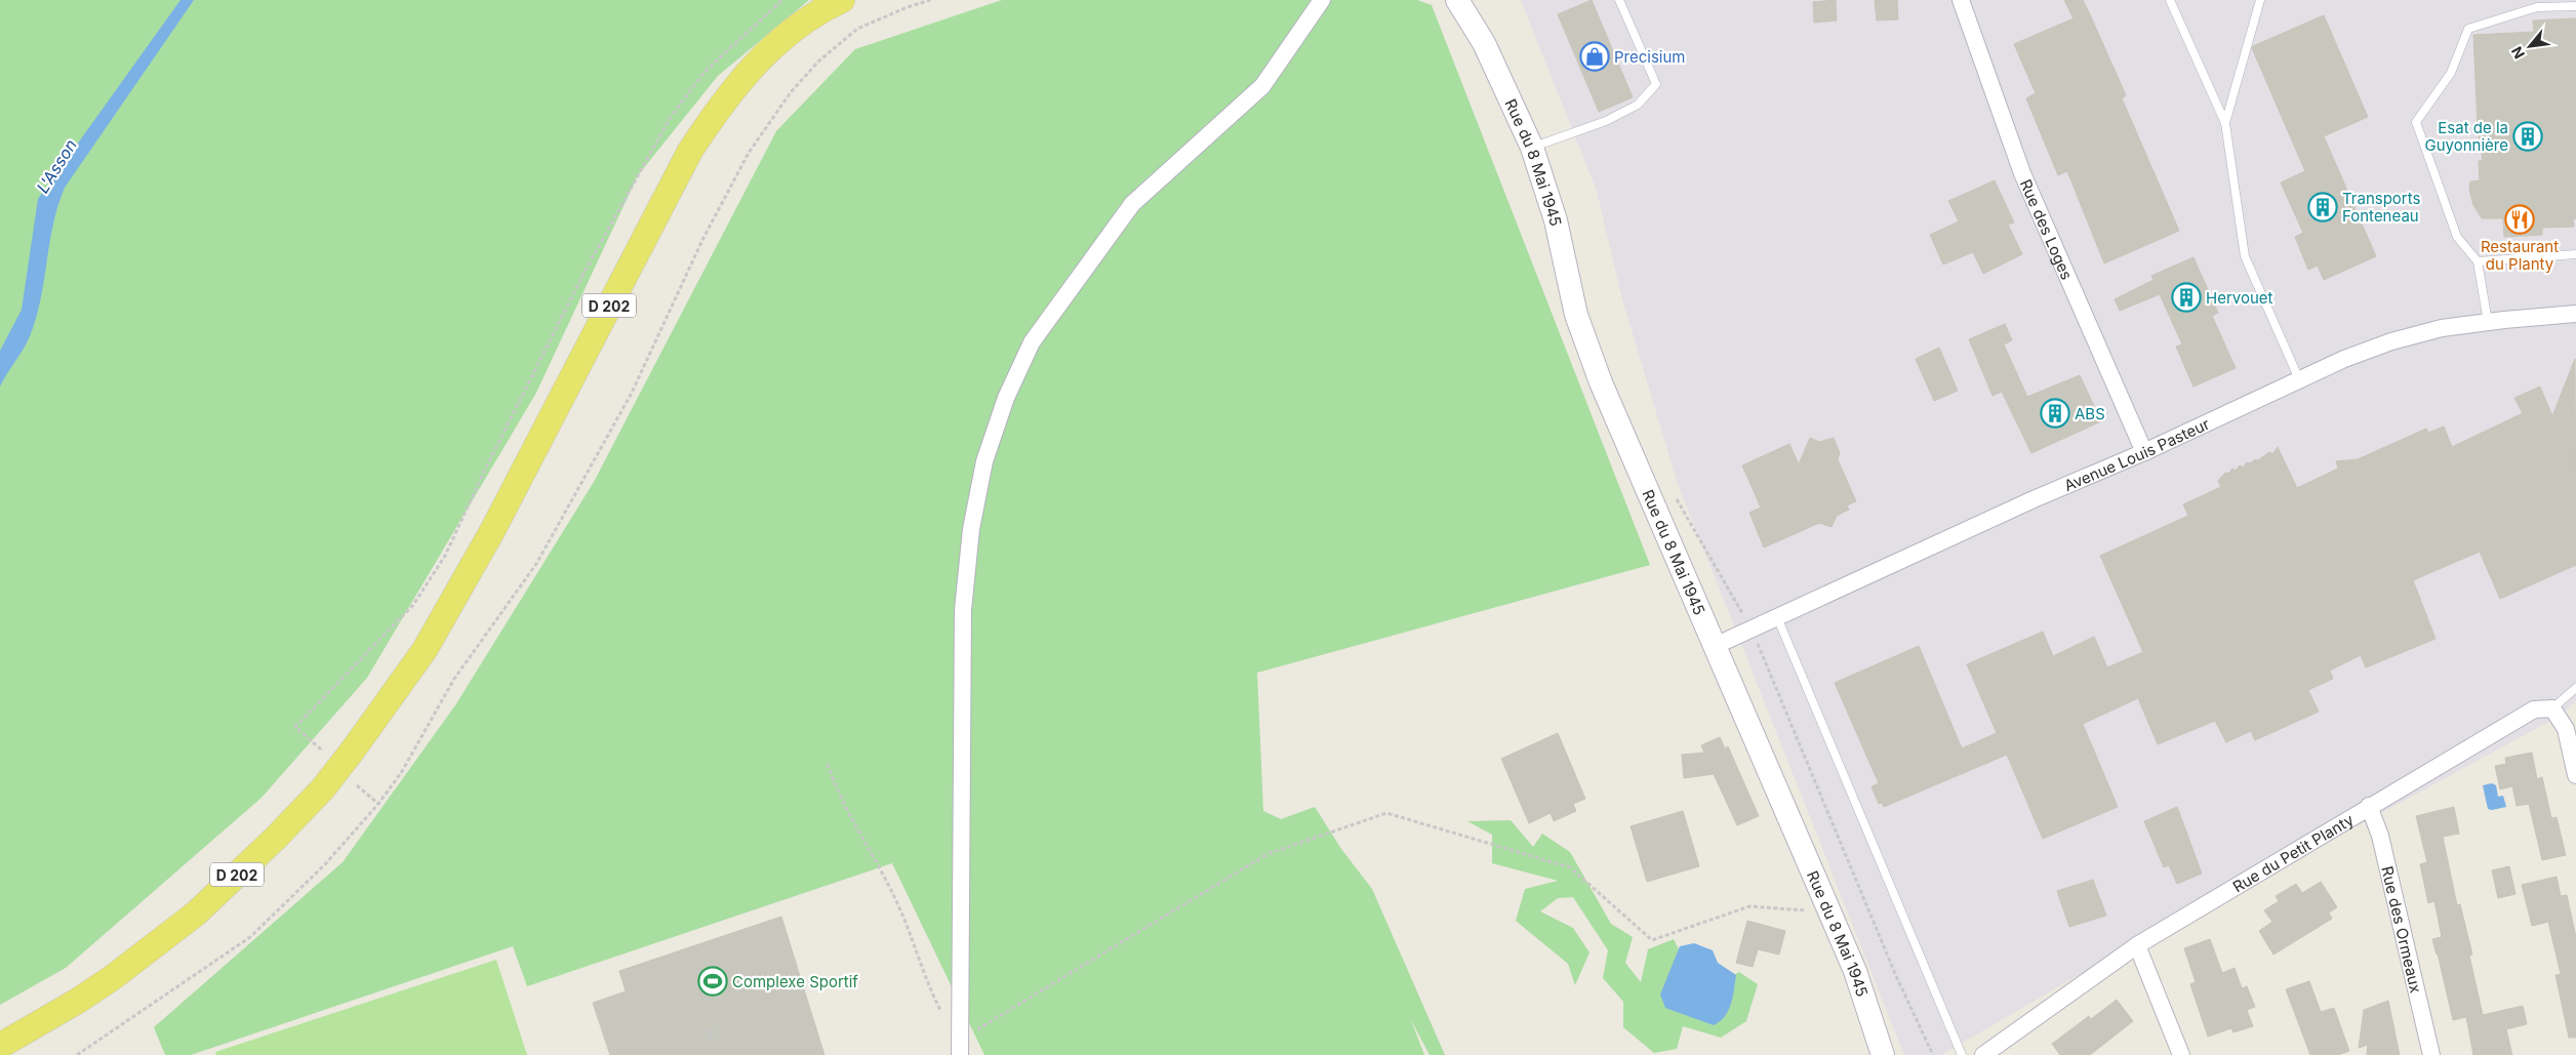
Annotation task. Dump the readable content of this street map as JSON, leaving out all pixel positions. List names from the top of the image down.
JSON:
{
  "streets": {
    "main road": ["Rue du 8 Mai 1945", "D 202"],
    "street": [
      "Rue des Loges",
      "Avenue Louis Pasteur",
      "Rue du Petit Planty",
      "Rue des Ormeaux"
    ]
  },
  "crossings": [
    ["Rue du 8 Mai 1945", "Avenue Louis Pasteur"],
    ["Rue des Loges", "Avenue Louis Pasteur"],
    ["Rue du Petit Planty", "Rue des Ormeaux"]
  ],
  "water": ["L'Asson"],
  "places": {
    "shop": ["Precisium"],
    "building": [
      "Esat de la Guyonnière",
      "Transports Fonteneau",
      "Hervouet",
      "ABS"
    ],
    "restaurant": ["Restaurant du Planty"],
    "sports": ["Complexe Sportif"]
  },
  "north": "bottom left"
}
